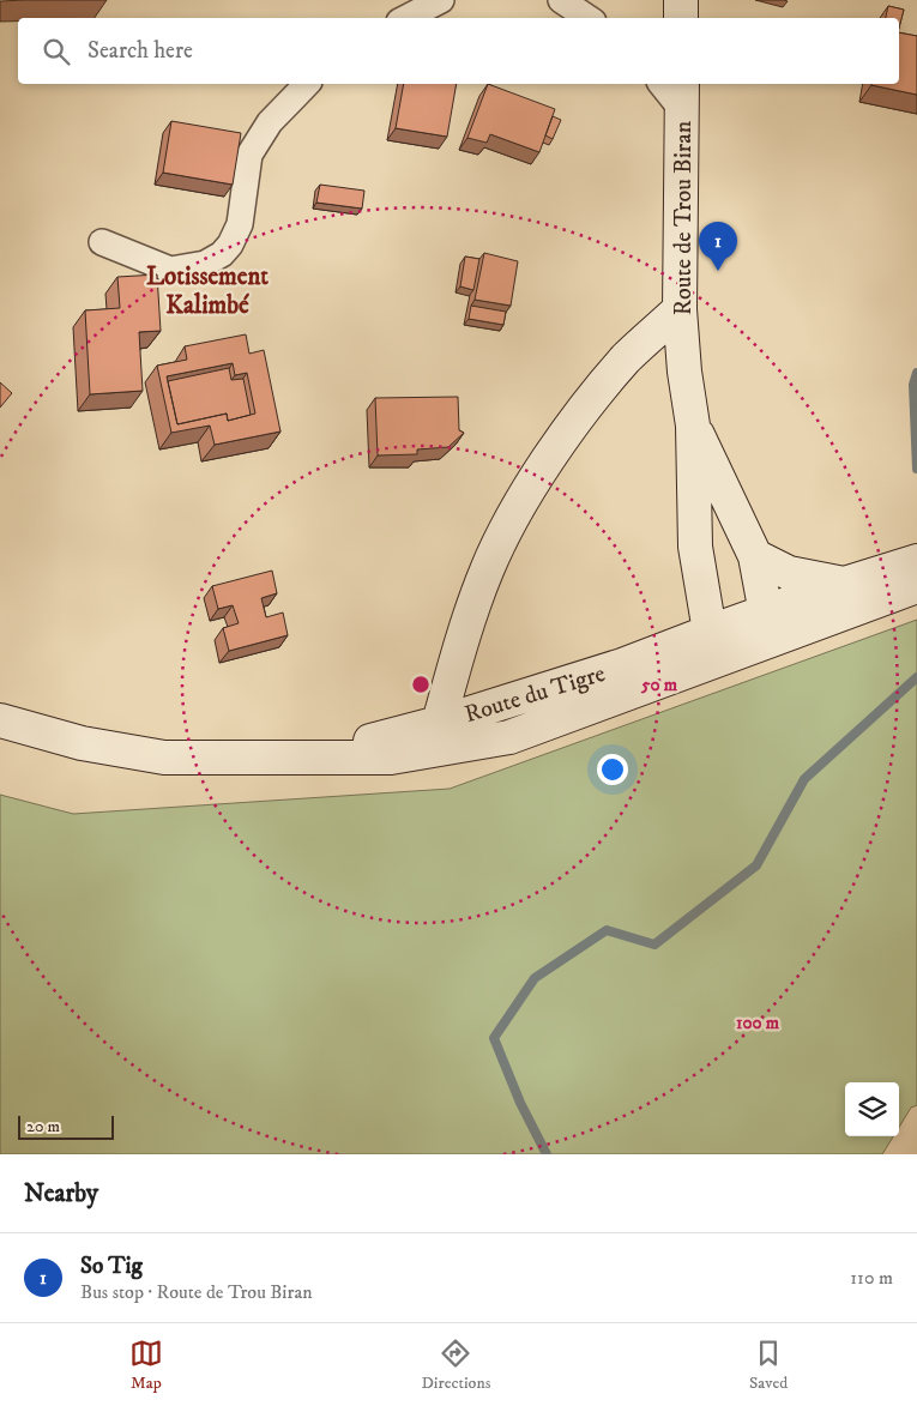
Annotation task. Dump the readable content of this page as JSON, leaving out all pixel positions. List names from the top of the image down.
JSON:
{
  "streets": {
    "main road": ["Route de Trou Biran", "Route du Tigre"]
  },
  "crossings": [
    ["Route de Trou Biran", "Route du Tigre"]
  ],
  "districts": ["Lotissement Kalimbé"],
  "scale_bar": "20 m",
  "page": {
    "search": "Search here",
    "pins": "1",
    "scale": "20 m",
    "heading": "Nearby",
    "list": [
      {
        "mark": "1",
        "name": "So Tig",
        "note": "Bus stop · Route de Trou Biran",
        "value": "110 m"
      }
    ],
    "nav": ["Map", "Directions", "Saved"]
  },
  "rings": ["50 m", "100 m"]
}
